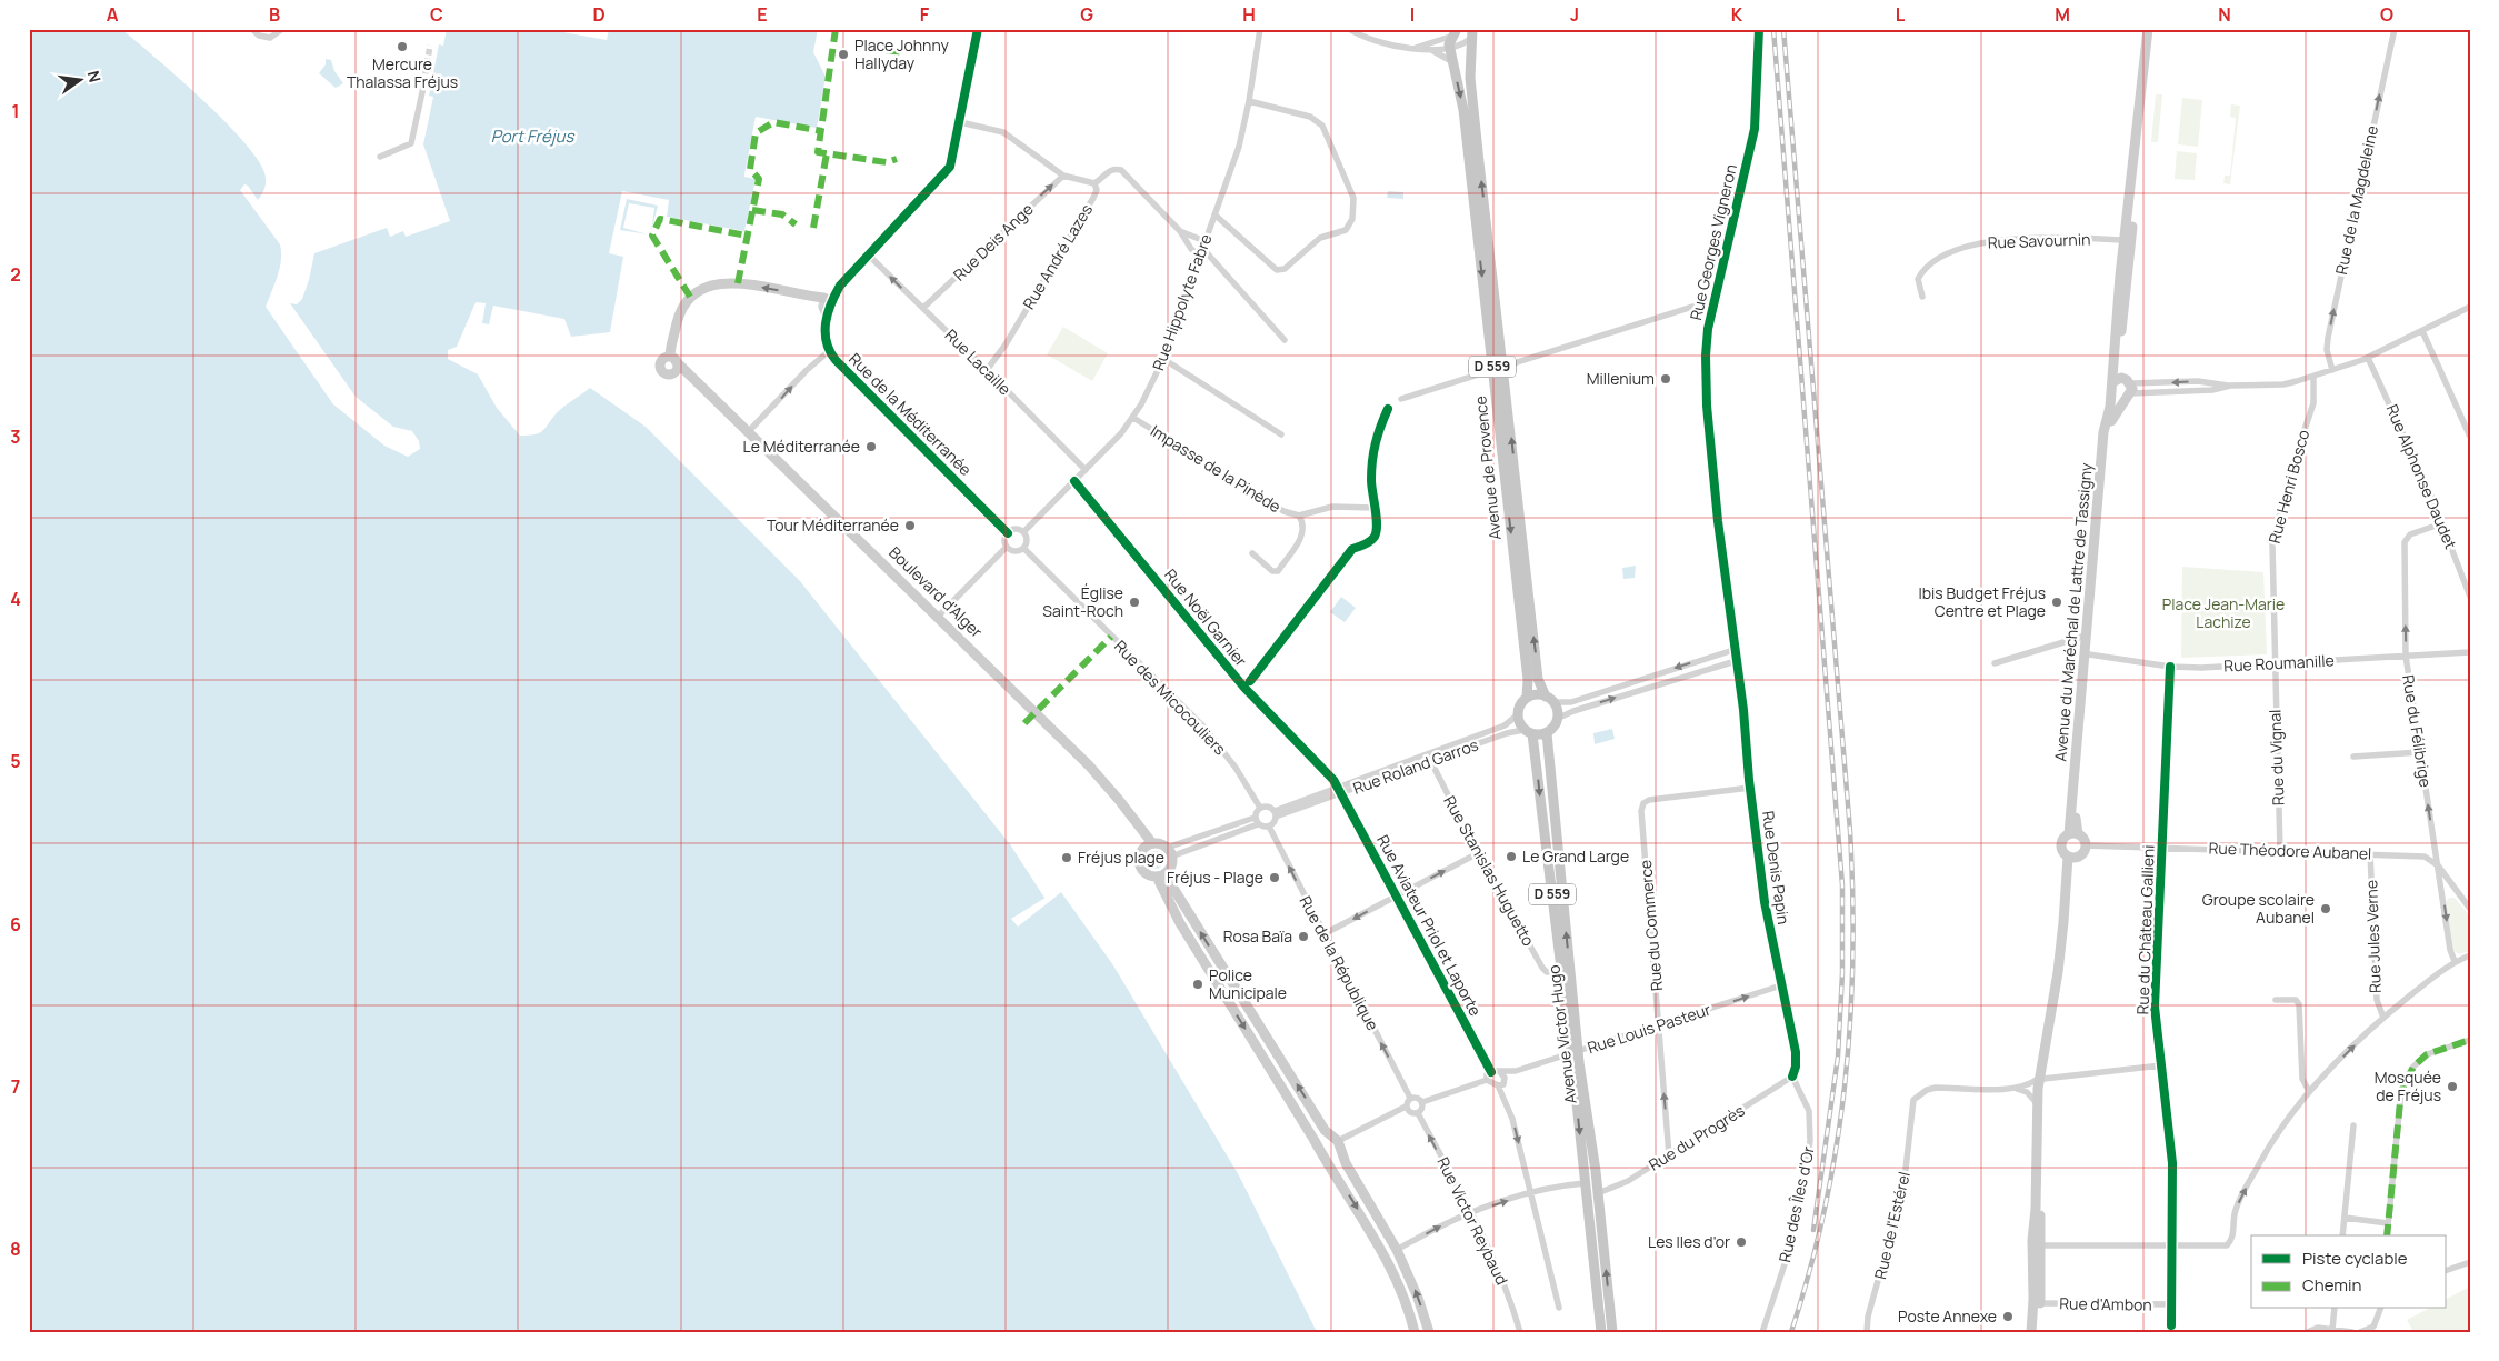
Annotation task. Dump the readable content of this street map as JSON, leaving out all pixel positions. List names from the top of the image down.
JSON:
{
  "streets": {
    "main road": [
      "D 559",
      "Avenue de Provence",
      "Boulevard d'Alger",
      "Avenue du Maréchal de Lattre de Tassigny",
      "Avenue Victor Hugo"
    ],
    "street": [
      "Rue de la Magdeleine",
      "Rue Savournin",
      "Rue Deis Ange",
      "Rue Georges Vigneron",
      "Rue André Lazes",
      "Rue Hippolyte Fabre",
      "Rue Lacaille",
      "Rue de la Méditerranée",
      "Impasse de la Pinède",
      "Rue Alphonse Daudet",
      "Rue Henri Bosco",
      "Rue Noël Garnier",
      "Rue Roumanille",
      "Rue des Micocouliers",
      "Rue du Félibrige",
      "Rue du Vignal",
      "Rue Roland Garros",
      "Rue Théodore Aubanel",
      "Rue Denis Papin",
      "Rue Stanislas Huguetto",
      "Rue Aviateur Priol et Laporte",
      "Rue du Commerce",
      "Rue du Château Gallieni",
      "Rue Jules Verne",
      "Rue de la République",
      "Rue Louis Pasteur",
      "Rue du Progrès",
      "Rue des Îles d'Or",
      "Rue Victor Reybaud",
      "Rue de l'Estérel",
      "Rue d'Ambon"
    ]
  },
  "crossings": [
    ["Rue Savournin", "Avenue du Maréchal de Lattre de Tassigny"],
    ["Rue Deis Ange", "Rue Lacaille"],
    ["Rue Georges Vigneron", "Rue Denis Papin"],
    ["Rue André Lazes", "Rue Hippolyte Fabre"],
    ["Rue André Lazes", "Rue Lacaille"],
    ["Rue Hippolyte Fabre", "Rue Lacaille"],
    ["Rue Hippolyte Fabre", "Rue de la Méditerranée"],
    ["Rue Hippolyte Fabre", "Impasse de la Pinède"],
    ["Rue Hippolyte Fabre", "Rue Noël Garnier"],
    ["Rue Hippolyte Fabre", "Rue des Micocouliers"],
    ["Rue de la Méditerranée", "Rue des Micocouliers"],
    ["Avenue de Provence", "Rue Roland Garros"],
    ["Avenue de Provence", "Avenue Victor Hugo"],
    ["Rue Alphonse Daudet", "Rue du Félibrige"],
    ["Rue Henri Bosco", "Rue Roumanille"],
    ["Rue Henri Bosco", "Rue du Vignal"],
    ["Avenue du Maréchal de Lattre de Tassigny", "Rue Roumanille"],
    ["Rue Noël Garnier", "Rue Roland Garros"],
    ["Rue Noël Garnier", "Rue Aviateur Priol et Laporte"],
    ["Rue Roumanille", "Rue du Félibrige"],
    ["Rue Roumanille", "Rue du Vignal"],
    ["Rue Roumanille", "Rue du Château Gallieni"],
    ["Rue des Micocouliers", "Rue Roland Garros"],
    ["Rue des Micocouliers", "Rue de la République"],
    ["Rue du Félibrige", "Rue Théodore Aubanel"],
    ["Rue du Vignal", "Rue Théodore Aubanel"],
    ["Rue Roland Garros", "Rue Stanislas Huguetto"],
    ["Rue Roland Garros", "Rue Aviateur Priol et Laporte"],
    ["Rue Roland Garros", "Rue de la République"],
    ["Rue Roland Garros", "Avenue Victor Hugo"],
    ["Rue Théodore Aubanel", "Rue du Château Gallieni"],
    ["Rue Théodore Aubanel", "Rue Jules Verne"],
    ["Rue Denis Papin", "Rue du Commerce"],
    ["Rue Denis Papin", "Rue Louis Pasteur"],
    ["Rue Denis Papin", "Rue du Progrès"],
    ["Rue Denis Papin", "Rue des Îles d'Or"],
    ["Rue Stanislas Huguetto", "Avenue Victor Hugo"],
    ["Rue Aviateur Priol et Laporte", "Rue Louis Pasteur"],
    ["Rue du Commerce", "Rue Louis Pasteur"],
    ["Rue du Commerce", "Rue du Progrès"],
    ["Rue du Château Gallieni", "Rue d'Ambon"],
    ["Rue de la République", "Rue Victor Reybaud"],
    ["Rue Louis Pasteur", "Avenue Victor Hugo"],
    ["Avenue Victor Hugo", "Rue du Progrès"],
    ["Rue du Progrès", "Rue des Îles d'Or"]
  ],
  "one_way": [
    "Rue de la Magdeleine",
    "Rue Deis Ange",
    "Rue de la République",
    "Rue Louis Pasteur",
    "Rue Victor Reybaud"
  ],
  "water": ["Port Fréjus"],
  "parks": ["Place Jean-Marie Lachize"],
  "places": [
    "Mercure Thalassa Fréjus",
    "Place Johnny Hallyday",
    "Millenium",
    "Le Méditerranée",
    "Tour Méditerranée",
    "Église Saint-Roch",
    "Ibis Budget Fréjus Centre et Plage",
    "Le Grand Large",
    "Fréjus plage",
    "Fréjus - Plage",
    "Groupe scolaire Aubanel",
    "Rosa Baïa",
    "Police Municipale",
    "Mosquée de Fréjus",
    "Les Iles d'or",
    "Poste Annexe"
  ],
  "legend": ["Piste cyclable", "Chemin"],
  "north": "right",
  "grid": {
    "columns": [
      "A",
      "B",
      "C",
      "D",
      "E",
      "F",
      "G",
      "H",
      "I",
      "J",
      "K",
      "L",
      "M",
      "N",
      "O"
    ],
    "rows": [
      "1",
      "2",
      "3",
      "4",
      "5",
      "6",
      "7",
      "8"
    ]
  }
}
